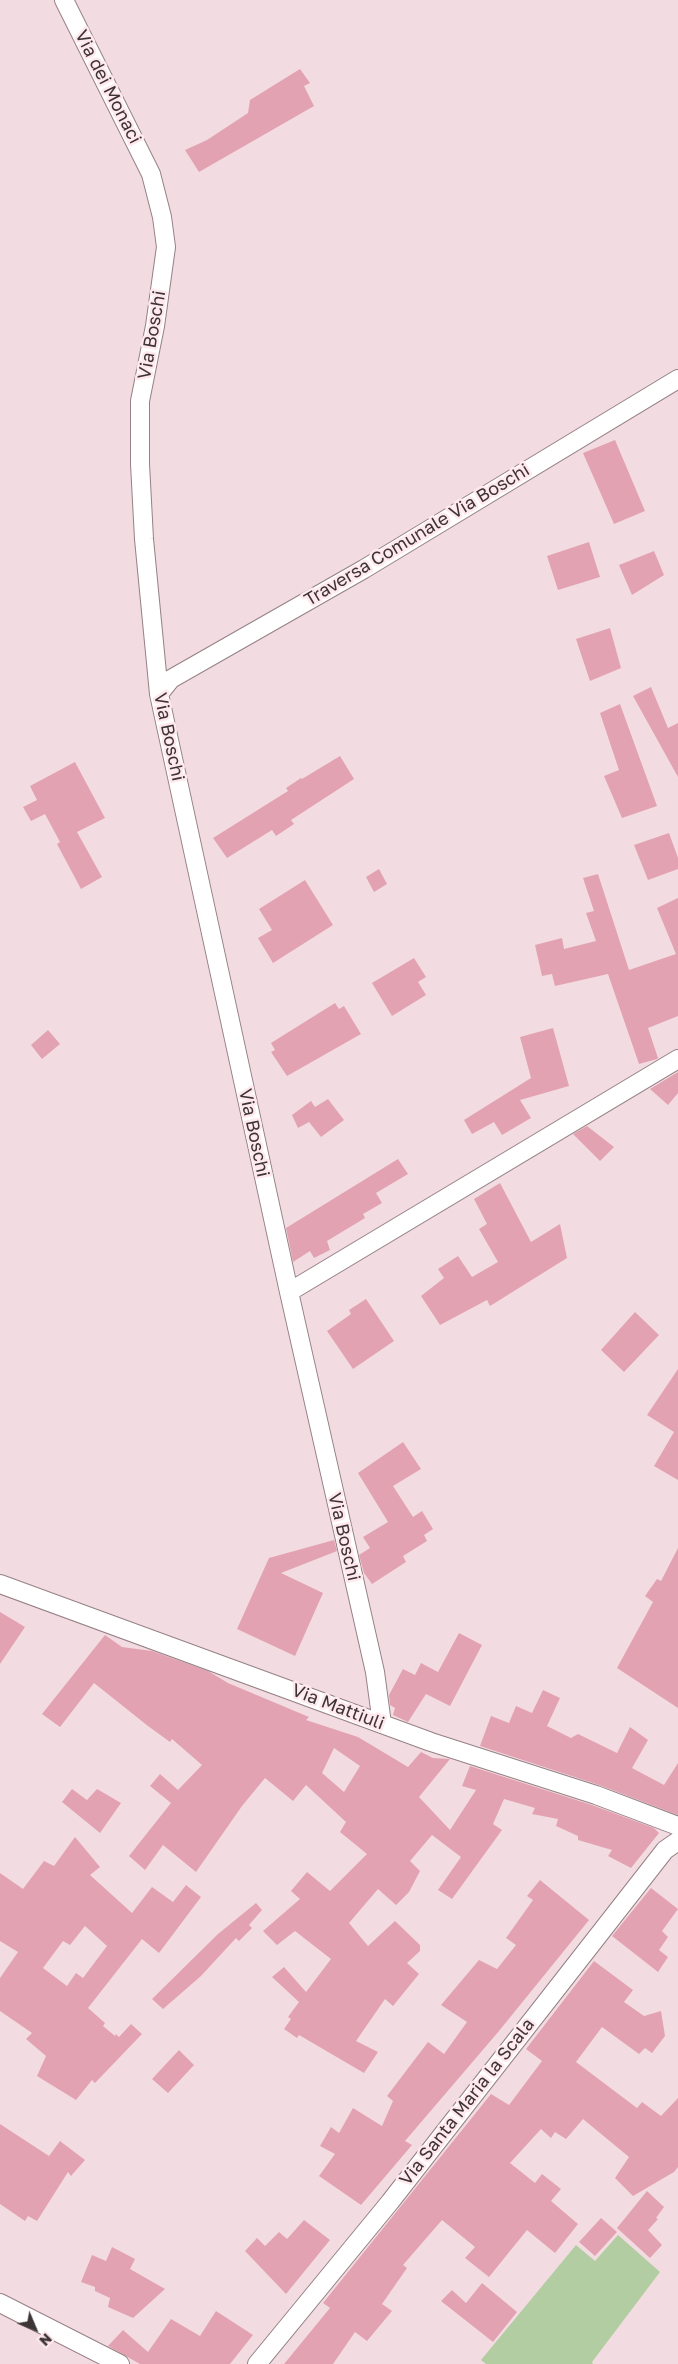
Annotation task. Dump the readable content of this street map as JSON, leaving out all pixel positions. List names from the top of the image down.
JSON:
{
  "streets": {
    "street": [
      "Via dei Monaci",
      "Via Boschi",
      "Traversa Comunale Via Boschi",
      "Via Mattiuli",
      "Via Santa Maria la Scala"
    ]
  },
  "crossings": [
    ["Via dei Monaci", "Via Boschi"],
    ["Via Boschi", "Traversa Comunale Via Boschi"],
    ["Via Boschi", "Via Mattiuli"]
  ],
  "north": "bottom right"
}
